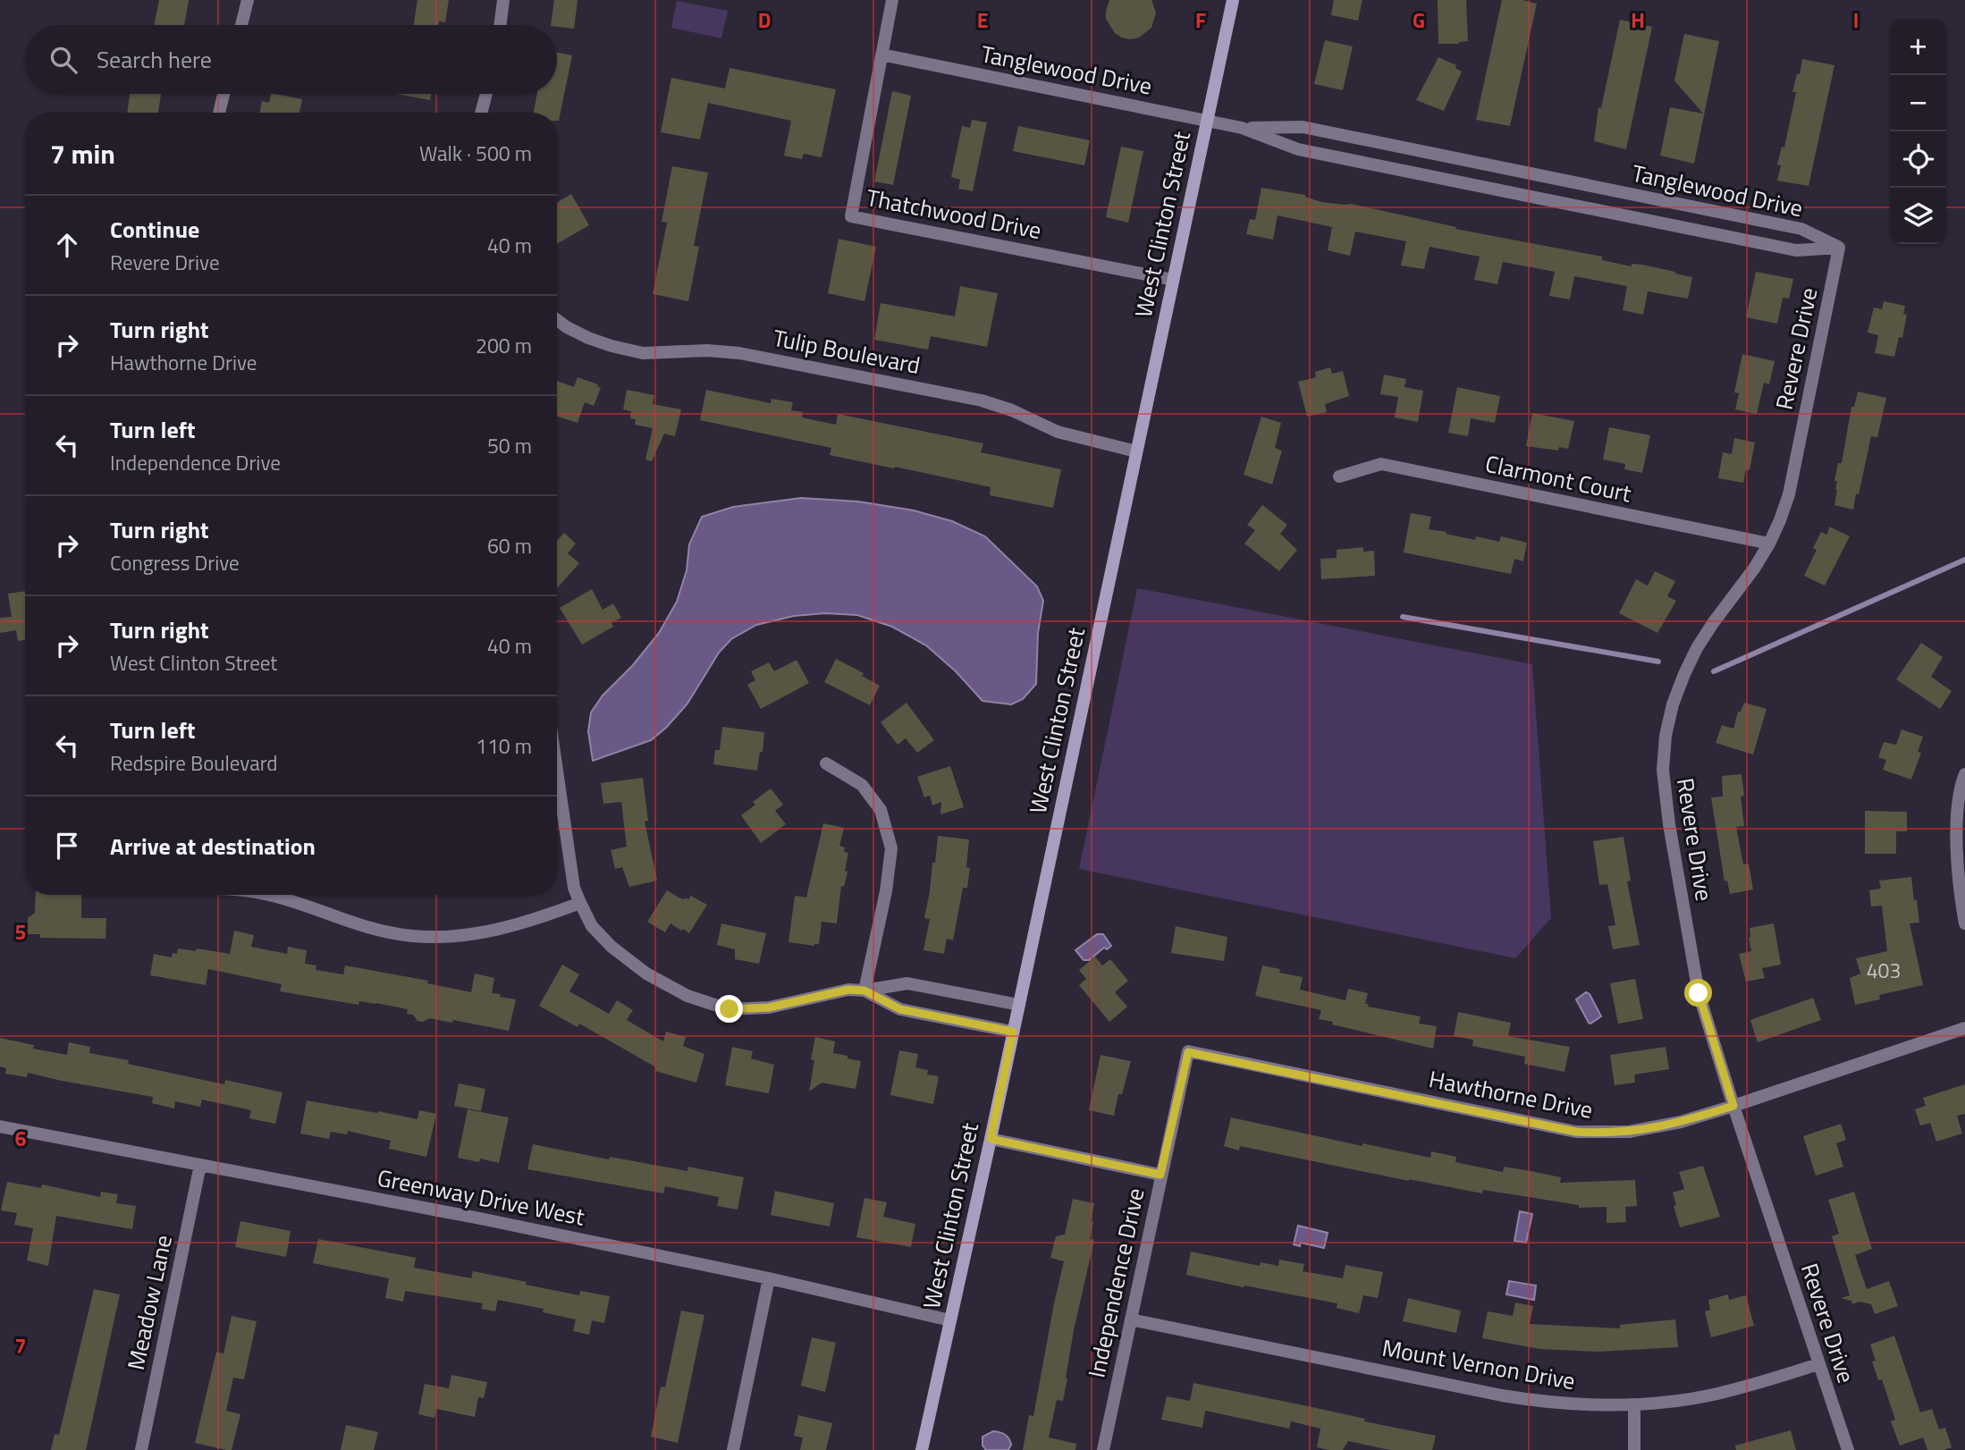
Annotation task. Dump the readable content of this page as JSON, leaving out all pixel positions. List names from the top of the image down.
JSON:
{
  "streets": {
    "street": [
      "Tanglewood Drive",
      "Thatchwood Drive",
      "West Clinton Street",
      "Revere Drive",
      "Tulip Boulevard",
      "Clarmont Court",
      "Hawthorne Drive",
      "Greenway Drive West",
      "Independence Drive",
      "Meadow Lane",
      "Mount Vernon Drive"
    ]
  },
  "crossings": [
    ["Tanglewood Drive", "Thatchwood Drive"],
    ["Tanglewood Drive", "West Clinton Street"],
    ["Tanglewood Drive", "Revere Drive"],
    ["Thatchwood Drive", "West Clinton Street"],
    ["West Clinton Street", "Tulip Boulevard"],
    ["West Clinton Street", "Greenway Drive West"],
    ["Revere Drive", "Clarmont Court"],
    ["Revere Drive", "Hawthorne Drive"],
    ["Revere Drive", "Mount Vernon Drive"],
    ["Hawthorne Drive", "Independence Drive"],
    ["Greenway Drive West", "Meadow Lane"],
    ["Independence Drive", "Mount Vernon Drive"]
  ],
  "house_numbers": ["403"],
  "page": {
    "map_buttons": ["+", "−"],
    "search": "Search here",
    "heading": ["7 min", "Walk · 500 m"],
    "list": [
      ["Continue", "Revere Drive", "40 m"],
      ["Turn right", "Hawthorne Drive", "200 m"],
      ["Turn left", "Independence Drive", "50 m"],
      ["Turn right", "Congress Drive", "60 m"],
      ["Turn right", "West Clinton Street", "40 m"],
      ["Turn left", "Redspire Boulevard", "110 m"],
      "Arrive at destination"
    ]
  },
  "grid": {
    "columns": [
      "D",
      "E",
      "F",
      "G",
      "H",
      "I"
    ],
    "rows": ["5", "6", "7"]
  }
}
